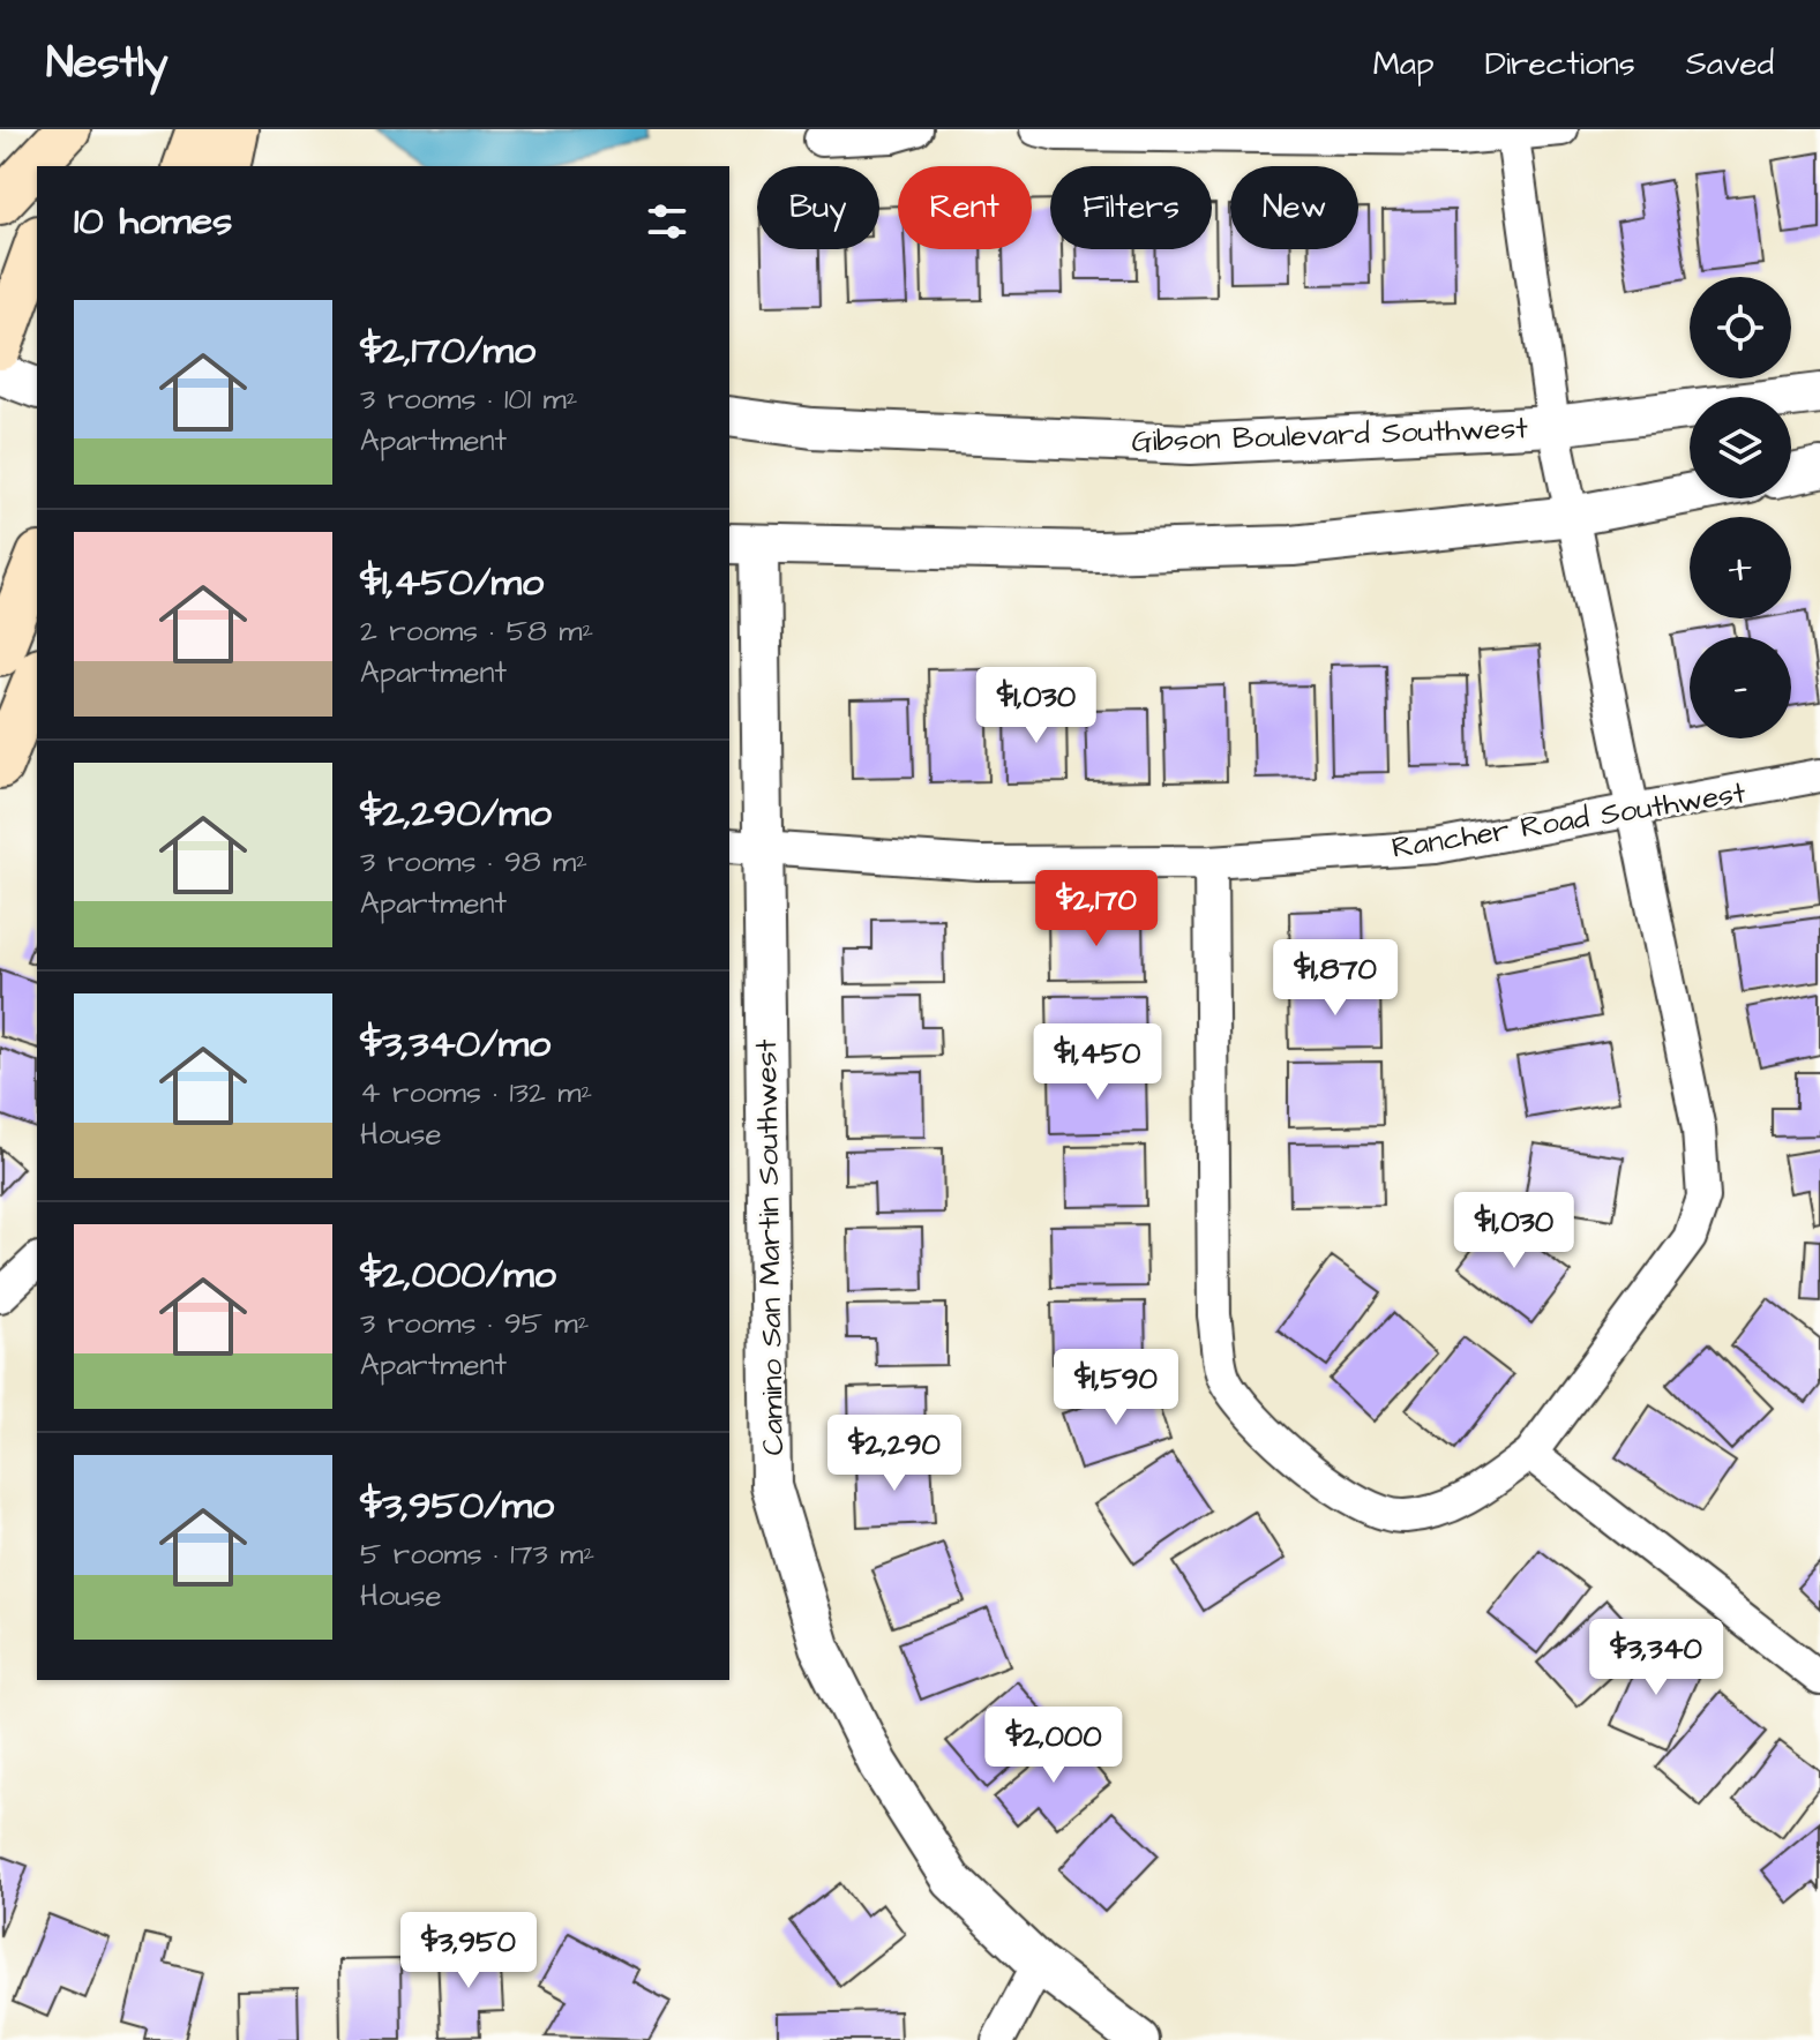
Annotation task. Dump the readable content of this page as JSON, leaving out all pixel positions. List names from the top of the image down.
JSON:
{
  "streets": {
    "street": ["Gibson Boulevard Southwest", "Rancher Road Southwest", "Camino San Martin Southwest"]
  },
  "crossings": [
    ["Rancher Road Southwest", "Camino San Martin Southwest"]
  ],
  "page": {
    "header": "Nestly",
    "nav": ["Map", "Directions", "Saved"],
    "chip": [
      "Buy",
      "Rent",
      "Filters",
      "New"
    ],
    "heading": "10 homes",
    "map_buttons": ["+", "−"],
    "list": [
      {
        "name": "$2,170/mo",
        "note": "3 rooms · 101 m² · Apartment"
      },
      {
        "name": "$1,450/mo",
        "note": "2 rooms · 58 m² · Apartment"
      },
      {
        "name": "$2,290/mo",
        "note": "3 rooms · 98 m² · Apartment"
      },
      {
        "name": "$3,340/mo",
        "note": "4 rooms · 132 m² · House"
      },
      {
        "name": "$2,000/mo",
        "note": "3 rooms · 95 m² · Apartment"
      },
      {
        "name": "$3,950/mo",
        "note": "5 rooms · 173 m² · House"
      }
    ],
    "price": [
      "$1,030",
      "$2,170",
      "$1,870",
      "$1,450",
      "$1,030",
      "$1,590",
      "$2,290",
      "$3,340",
      "$2,000",
      "$3,950"
    ]
  }
}
